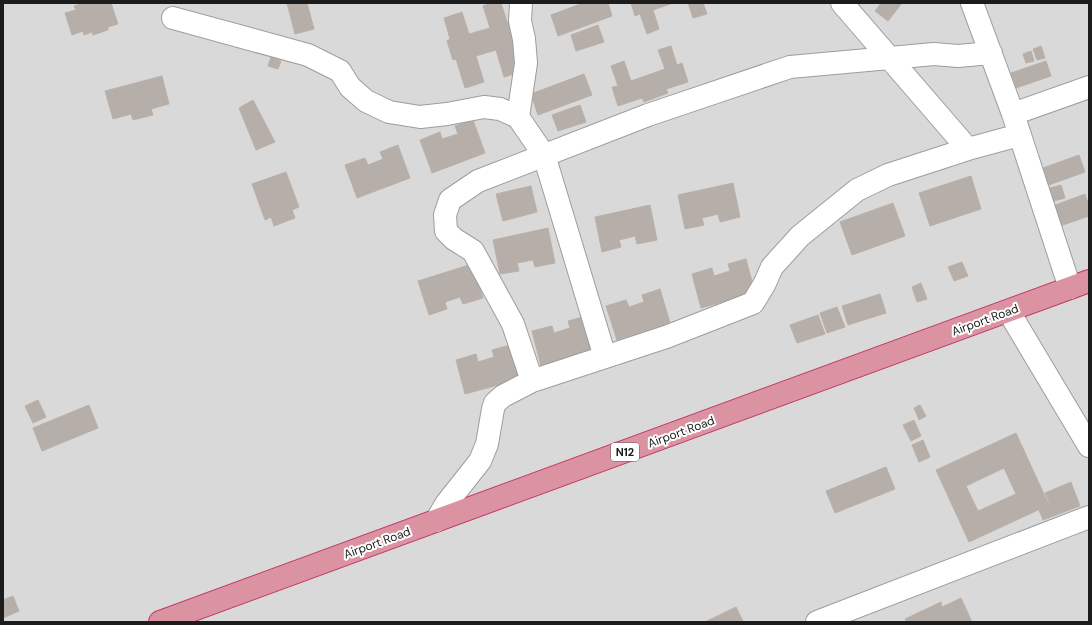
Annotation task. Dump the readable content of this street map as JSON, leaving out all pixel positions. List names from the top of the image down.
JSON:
{
  "streets": {
    "highway": ["Airport Road", "N12"]
  }
}
